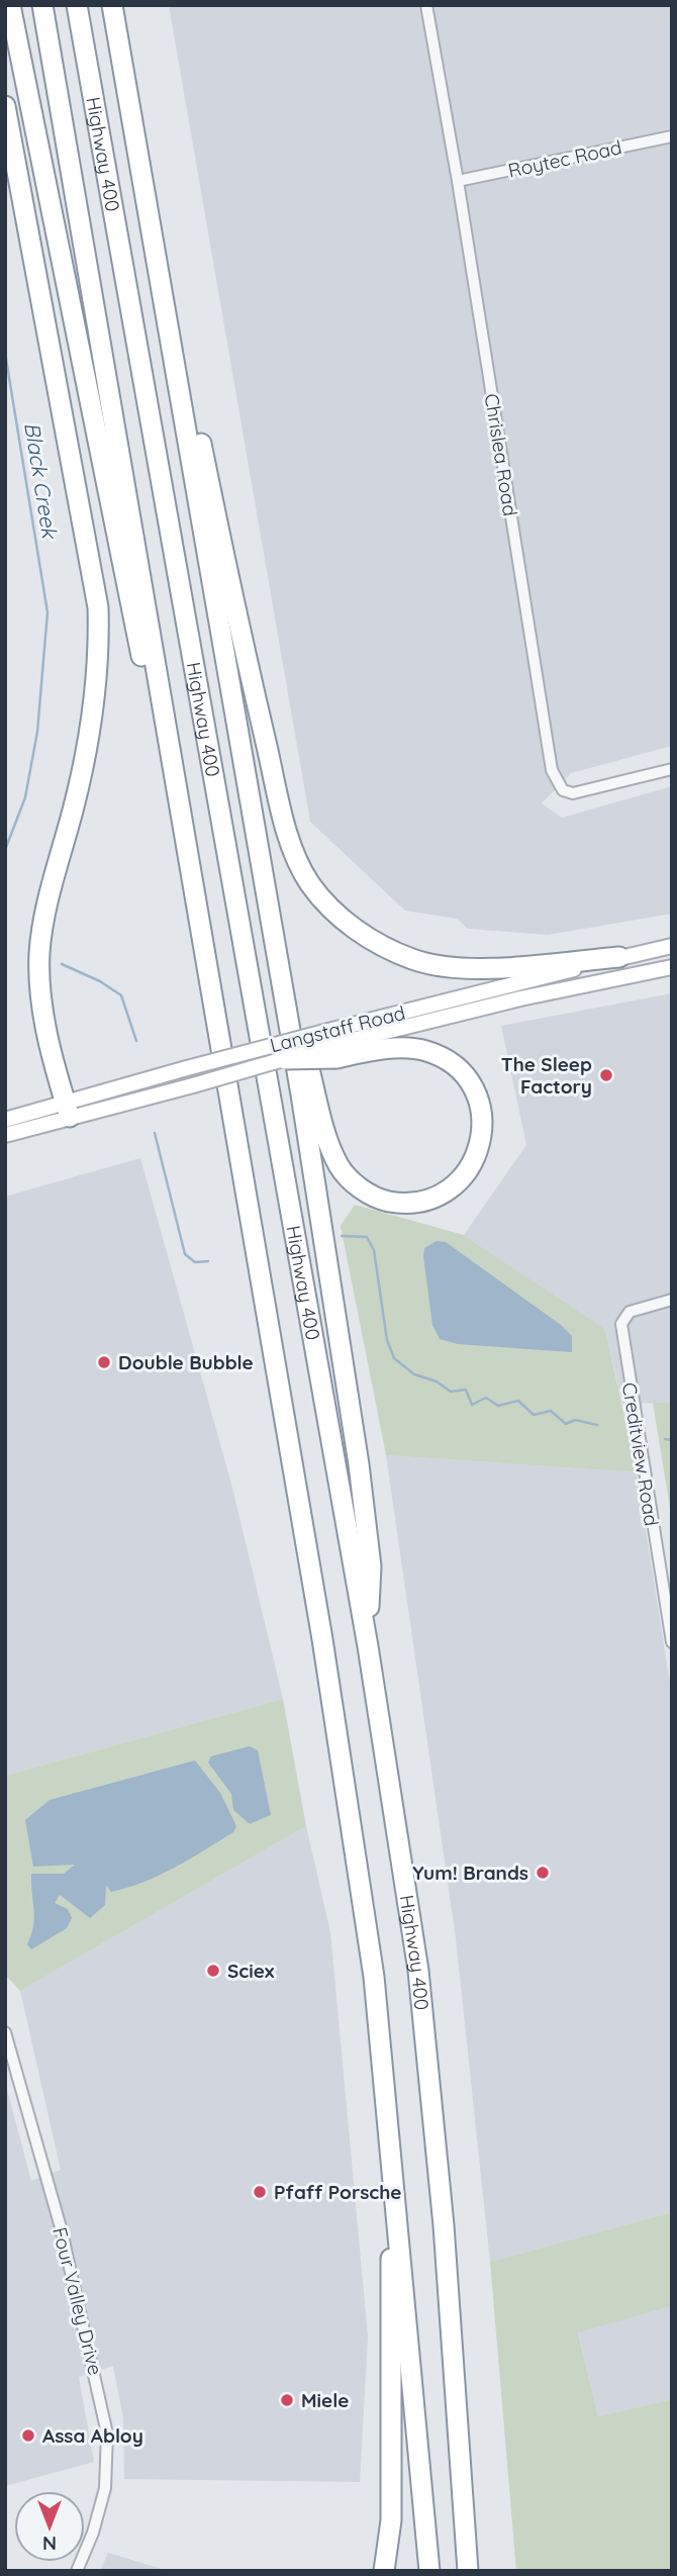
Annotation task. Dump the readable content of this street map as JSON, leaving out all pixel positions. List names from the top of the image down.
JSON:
{
  "streets": {
    "highway": ["Highway 400"],
    "main road": ["Langstaff Road"],
    "street": [
      "Roytec Road",
      "Chrislea Road",
      "Creditview Road",
      "Four Valley Drive"
    ]
  },
  "crossings": [
    ["Roytec Road", "Chrislea Road"]
  ],
  "water": ["Black Creek"],
  "places": [
    "The Sleep Factory",
    "Double Bubble",
    "Yum! Brands",
    "Sciex",
    "Pfaff Porsche",
    "Miele",
    "Assa Abloy"
  ],
  "north": "bottom"
}
